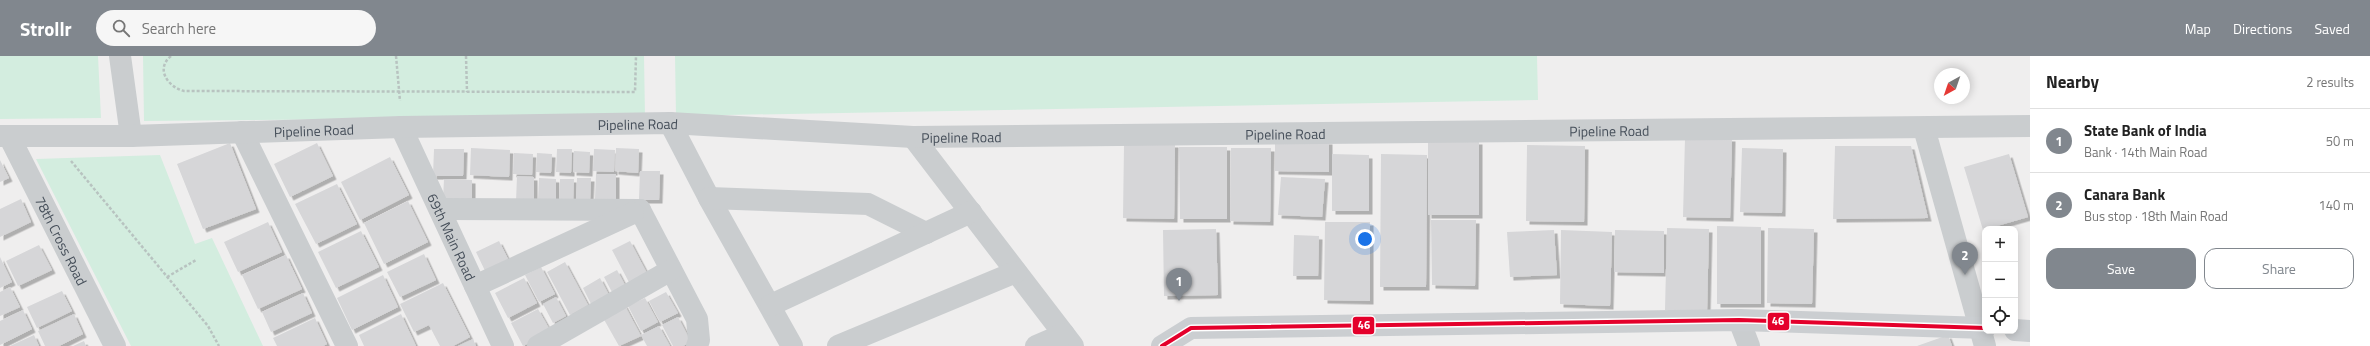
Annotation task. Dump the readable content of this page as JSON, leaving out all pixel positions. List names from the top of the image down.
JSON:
{
  "streets": {
    "street": ["Pipeline Road", "69th Main Road", "78th Cross Road"]
  },
  "crossings": [
    ["Pipeline Road", "69th Main Road"],
    ["Pipeline Road", "78th Cross Road"]
  ],
  "lines": ["transit line 46"],
  "north": "bottom left",
  "page": {
    "header": "Strollr",
    "search": "Search here",
    "nav": ["Map", "Directions", "Saved"],
    "heading": ["Nearby", "2 results"],
    "list": [
      {
        "mark": "1",
        "name": "State Bank of India",
        "note": "Bank · 14th Main Road",
        "value": "50 m"
      },
      {
        "mark": "2",
        "name": "Canara Bank",
        "note": "Bus stop · 18th Main Road",
        "value": "140 m"
      }
    ],
    "map_buttons": ["+", "−"],
    "buttons": ["Save", "Share"],
    "pins": ["2", "1"]
  }
}
